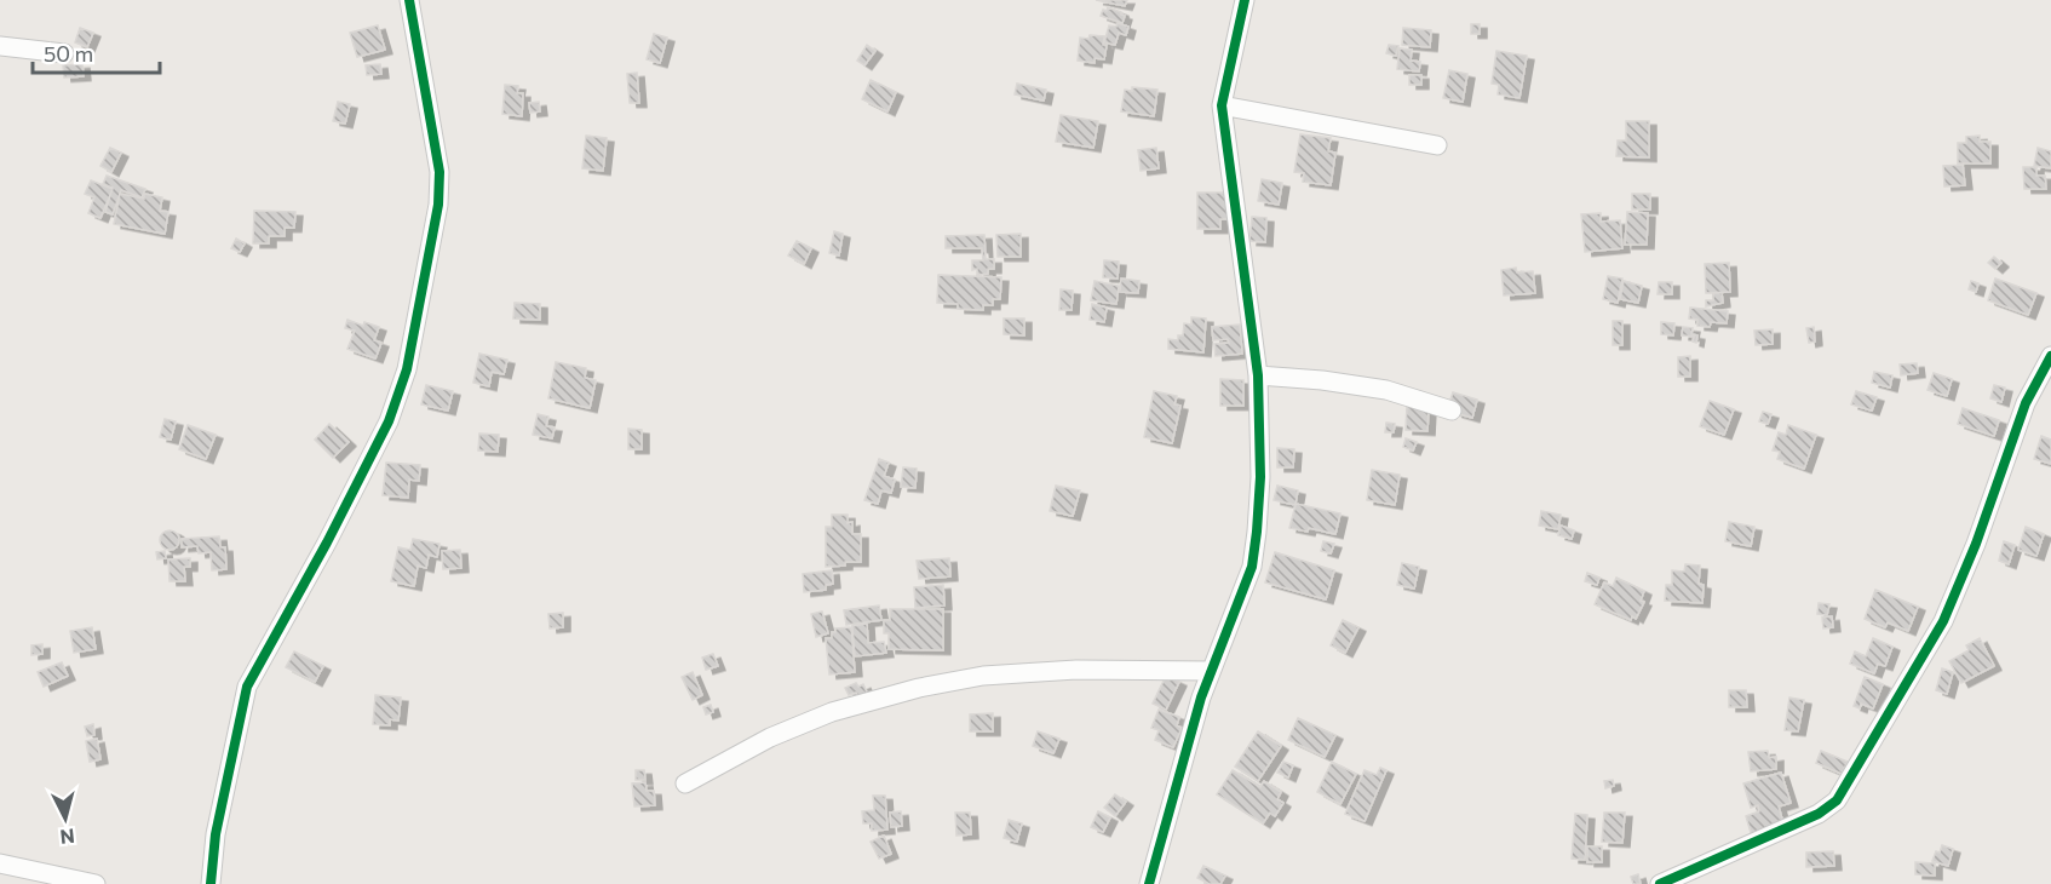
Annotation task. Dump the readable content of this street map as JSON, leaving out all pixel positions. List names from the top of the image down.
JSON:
{
  "scale_bar": "50 m",
  "north": "bottom"
}
